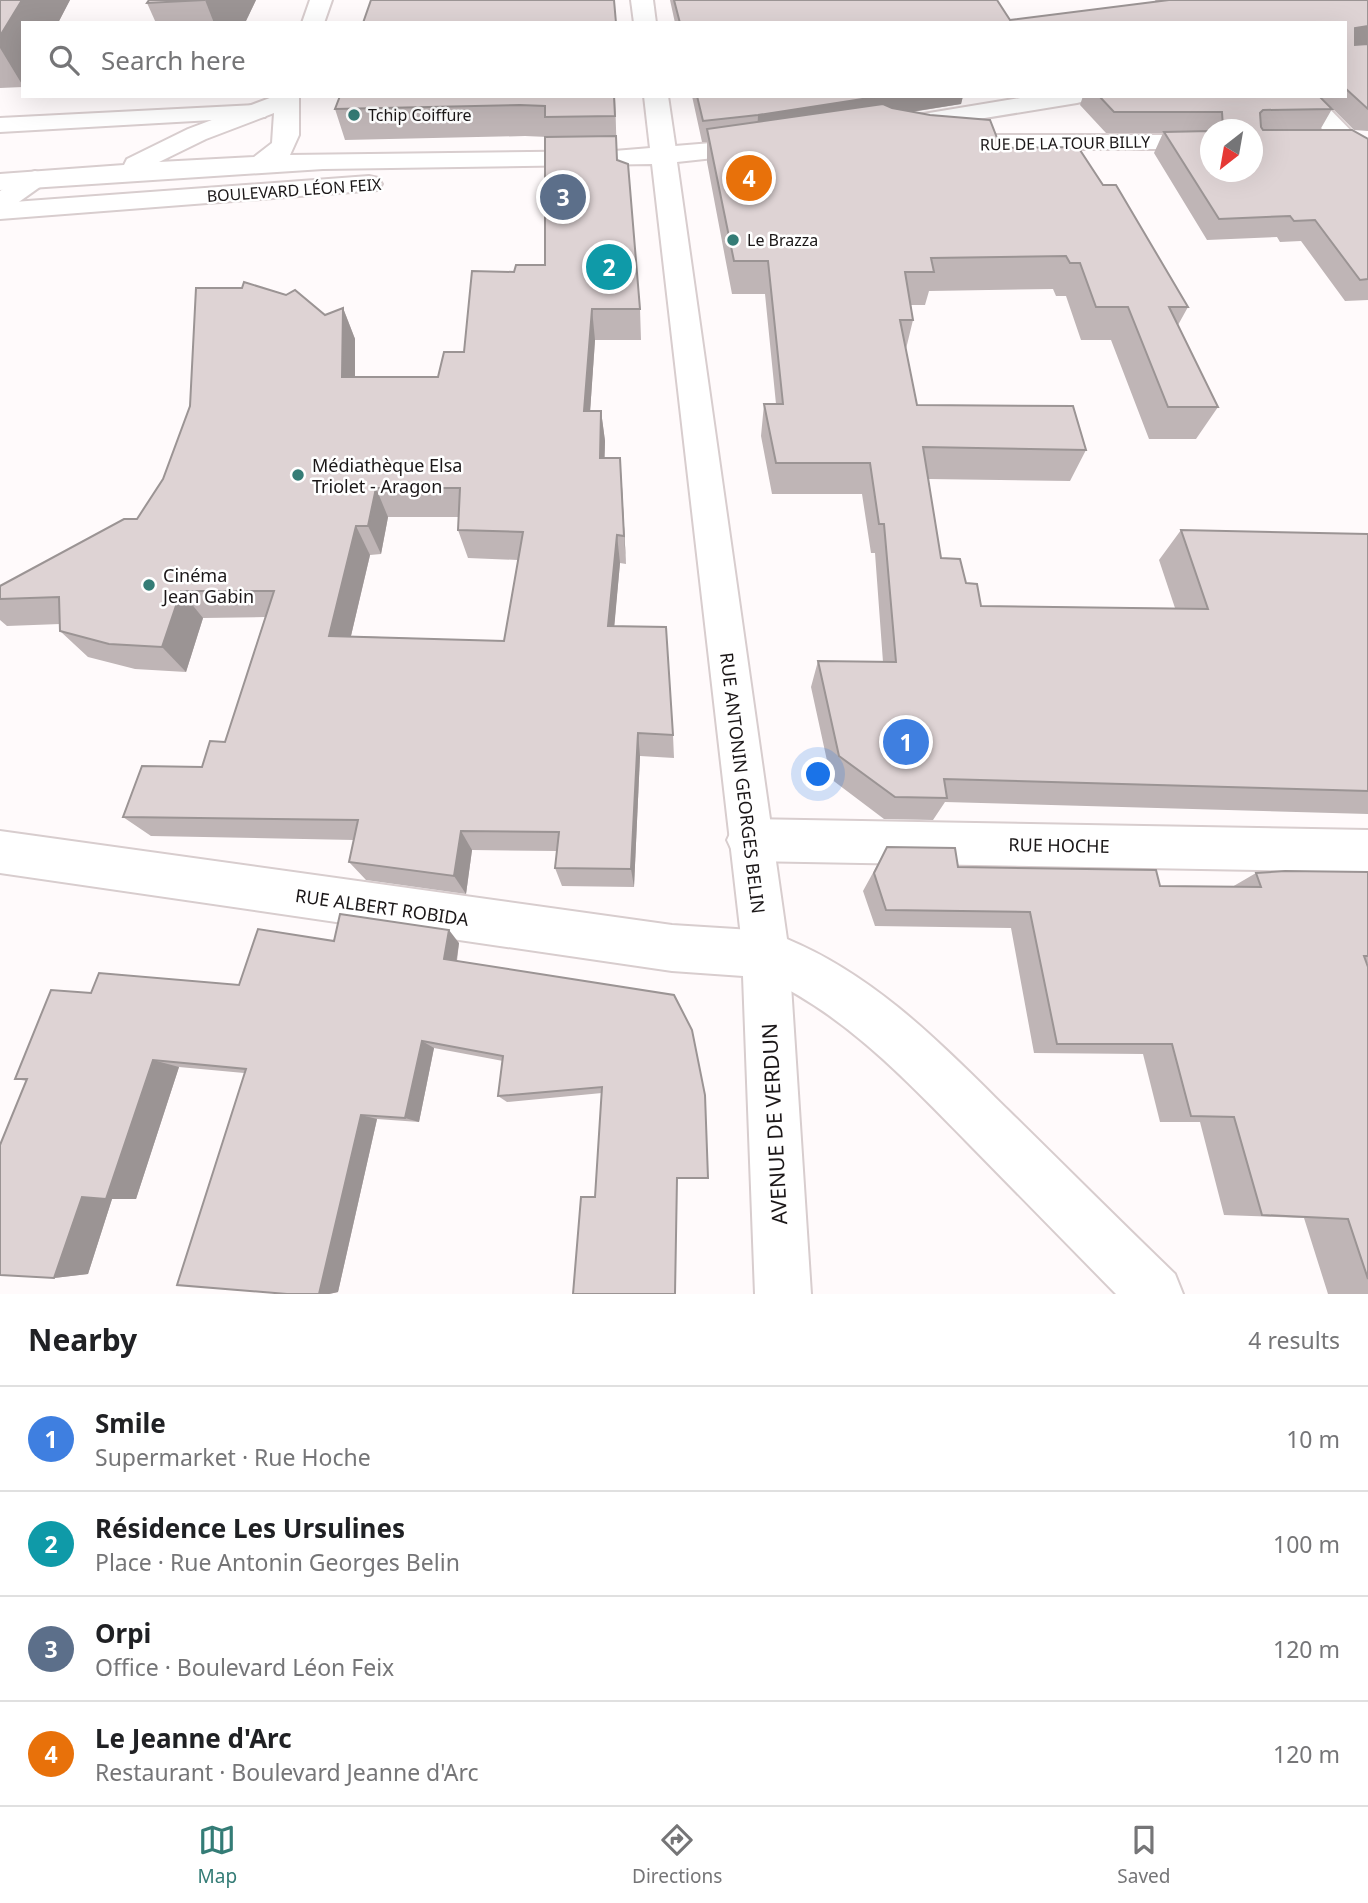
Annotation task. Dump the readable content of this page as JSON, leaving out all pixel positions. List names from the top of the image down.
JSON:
{
  "streets": {
    "main road": [
      "RUE DE LA TOUR BILLY",
      "BOULEVARD LÉON FEIX",
      "RUE ANTONIN GEORGES BELIN",
      "RUE HOCHE",
      "RUE ALBERT ROBIDA",
      "AVENUE DE VERDUN"
    ]
  },
  "crossings": [
    ["BOULEVARD LÉON FEIX", "RUE ANTONIN GEORGES BELIN"],
    ["RUE ANTONIN GEORGES BELIN", "RUE HOCHE"],
    ["RUE ANTONIN GEORGES BELIN", "RUE ALBERT ROBIDA"],
    ["RUE ANTONIN GEORGES BELIN", "AVENUE DE VERDUN"],
    ["RUE ALBERT ROBIDA", "AVENUE DE VERDUN"]
  ],
  "places": [
    "Tchip Coiffure",
    "Le Brazza",
    "Médiathèque Elsa Triolet - Aragon",
    "Cinéma Jean Gabin"
  ],
  "north": "bottom left",
  "page": {
    "search": "Search here",
    "pins": [
      "4",
      "3",
      "2",
      "1"
    ],
    "heading": ["Nearby", "4 results"],
    "list": [
      {
        "mark": "1",
        "name": "Smile",
        "note": "Supermarket · Rue Hoche",
        "value": "10 m"
      },
      {
        "mark": "2",
        "name": "Résidence Les Ursulines",
        "note": "Place · Rue Antonin Georges Belin",
        "value": "100 m"
      },
      {
        "mark": "3",
        "name": "Orpi",
        "note": "Office · Boulevard Léon Feix",
        "value": "120 m"
      },
      {
        "mark": "4",
        "name": "Le Jeanne d'Arc",
        "note": "Restaurant · Boulevard Jeanne d'Arc",
        "value": "120 m"
      }
    ],
    "nav": ["Map", "Directions", "Saved"]
  }
}
